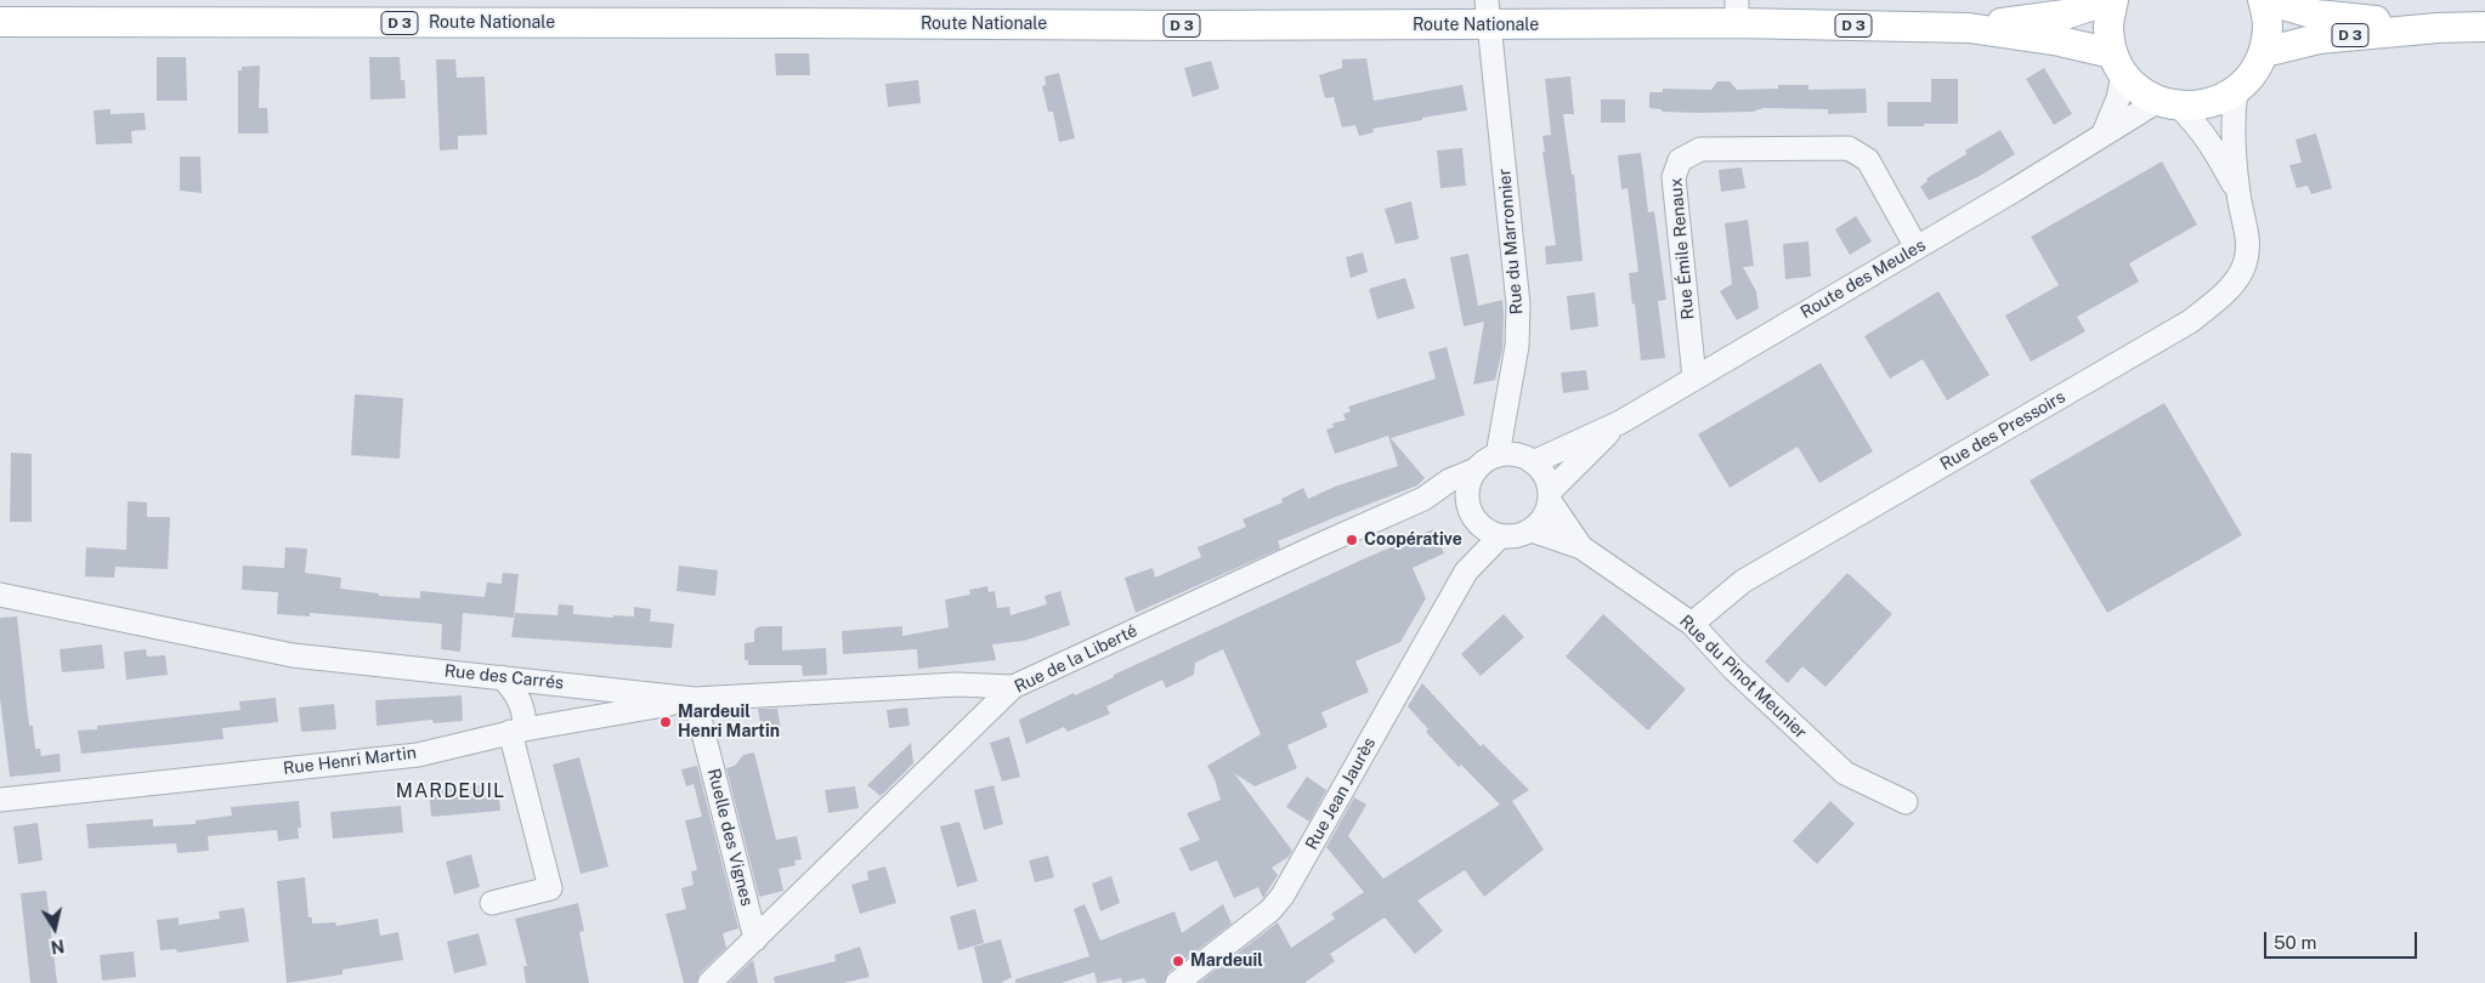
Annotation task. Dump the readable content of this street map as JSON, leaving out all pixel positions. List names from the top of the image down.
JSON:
{
  "streets": {
    "main road": ["D 3", "Route Nationale"],
    "street": [
      "Rue du Marronnier",
      "Rue Émile Renaux",
      "Route des Meules",
      "Rue des Pressoirs",
      "Rue de la Liberté",
      "Rue des Carrés",
      "Rue du Pinot Meunier",
      "Rue Henri Martin",
      "Rue Jean Jaurès",
      "Ruelle des Vignes"
    ]
  },
  "crossings": [
    ["D 3", "Route Nationale"],
    ["Route Nationale", "Rue du Marronnier"],
    ["Rue du Marronnier", "Route des Meules"],
    ["Rue du Marronnier", "Rue de la Liberté"],
    ["Rue du Marronnier", "Rue du Pinot Meunier"],
    ["Rue du Marronnier", "Rue Jean Jaurès"],
    ["Rue Émile Renaux", "Route des Meules"],
    ["Route des Meules", "Rue des Pressoirs"],
    ["Route des Meules", "Rue de la Liberté"],
    ["Route des Meules", "Rue du Pinot Meunier"],
    ["Route des Meules", "Rue Jean Jaurès"],
    ["Rue des Pressoirs", "Rue du Pinot Meunier"],
    ["Rue de la Liberté", "Rue des Carrés"],
    ["Rue de la Liberté", "Rue du Pinot Meunier"],
    ["Rue de la Liberté", "Rue Jean Jaurès"],
    ["Rue de la Liberté", "Ruelle des Vignes"],
    ["Rue des Carrés", "Rue Henri Martin"],
    ["Rue des Carrés", "Ruelle des Vignes"],
    ["Rue du Pinot Meunier", "Rue Jean Jaurès"],
    ["Rue Henri Martin", "Ruelle des Vignes"]
  ],
  "districts": ["MARDEUIL"],
  "places": ["Coopérative", "Mardeuil Henri Martin", "Mardeuil"],
  "scale_bar": "50 m",
  "north": "bottom"
}
